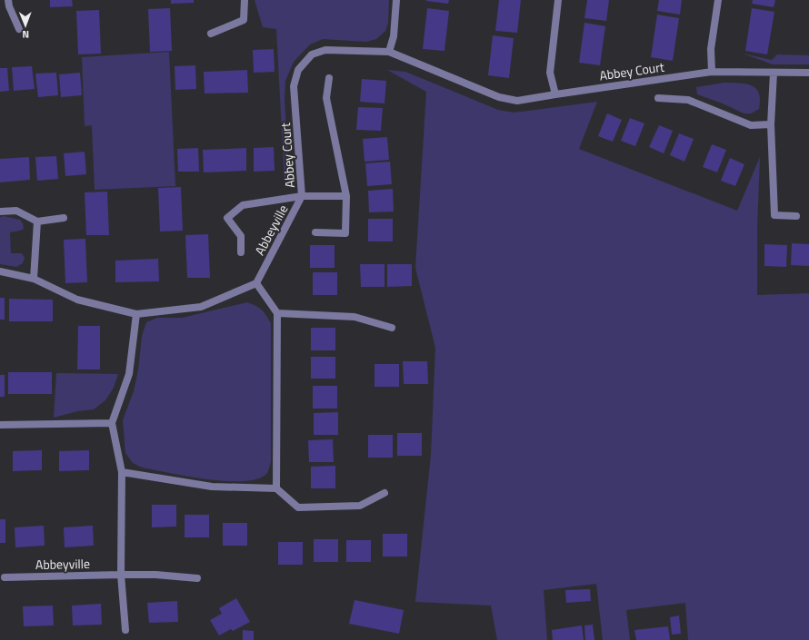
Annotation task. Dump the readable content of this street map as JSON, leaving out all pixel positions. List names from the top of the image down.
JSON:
{
  "streets": {
    "street": ["Abbey Court", "Abbeyville"]
  },
  "crossings": [
    ["Abbey Court", "Abbeyville"]
  ],
  "north": "bottom"
}
